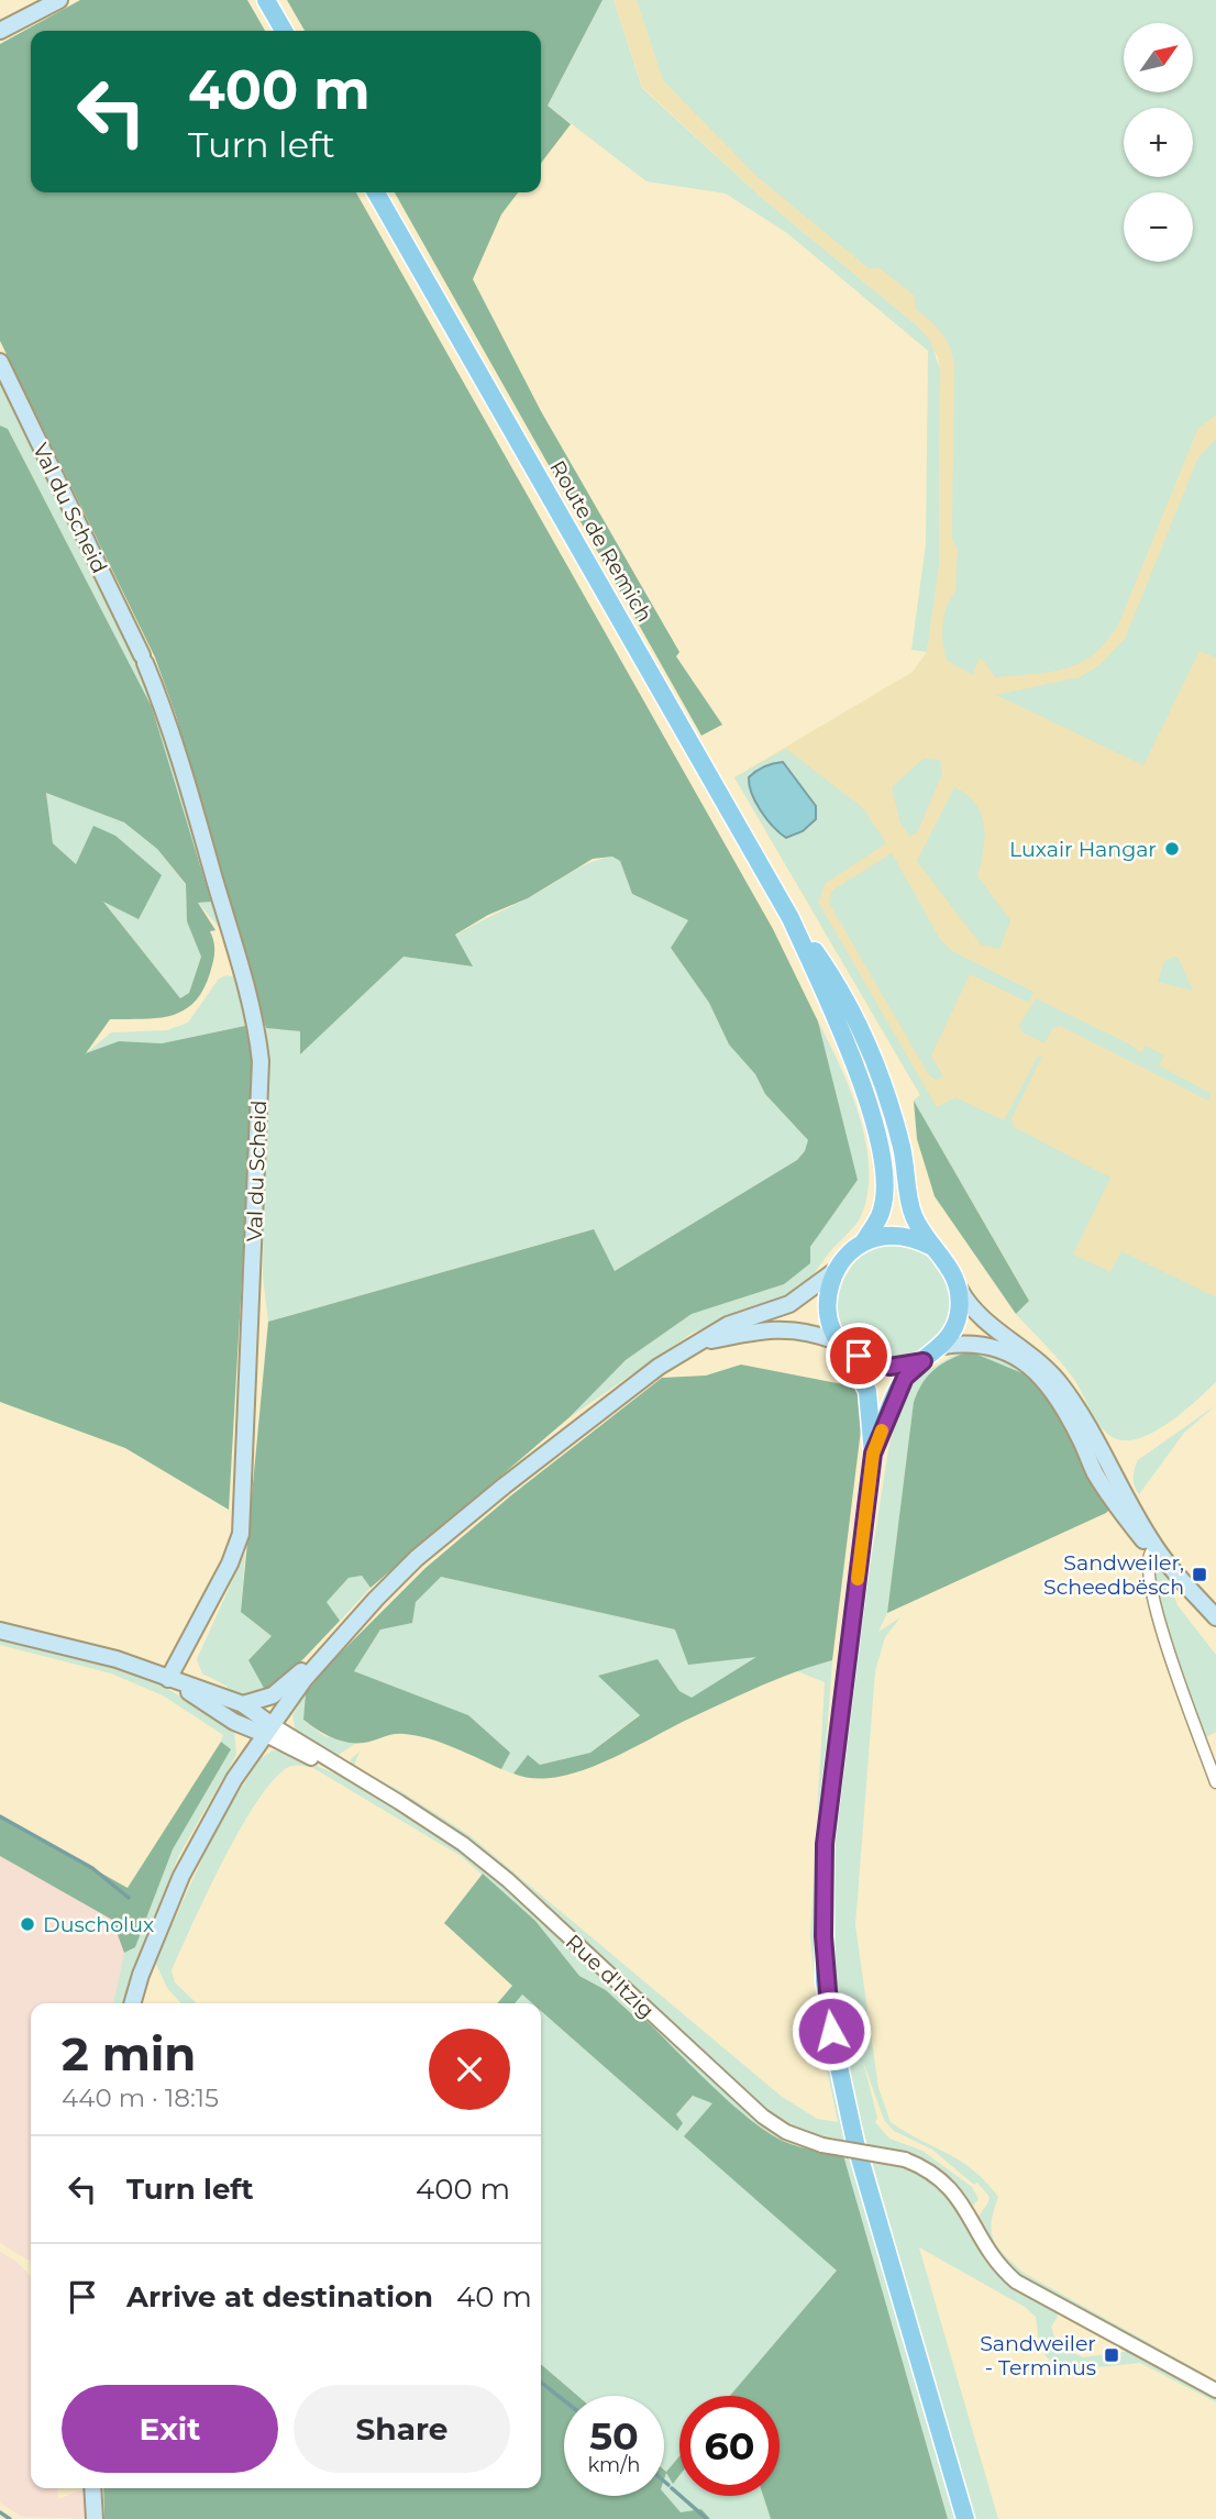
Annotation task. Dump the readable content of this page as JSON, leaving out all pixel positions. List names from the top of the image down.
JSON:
{
  "streets": {
    "main road": ["Val du Scheid", "Route de Remich"],
    "street": ["Rue d'Itzig"]
  },
  "places": {
    "other": ["Luxair Hangar", "Duscholux"],
    "transit": ["Sandweiler, Scheedbësch", "Sandweiler - Terminus"]
  },
  "north": "top right",
  "page": {
    "map_buttons": ["+", "−"],
    "turn": ["400 m", "Turn left"],
    "heading": ["2 min", "440 m · 18:15"],
    "list": [
      {
        "name": "Turn left",
        "value": "400 m"
      },
      {
        "name": "Arrive at destination",
        "value": "40 m"
      }
    ],
    "buttons": ["Exit", "Share"],
    "speed": "50 km/h",
    "limit": "60"
  }
}
